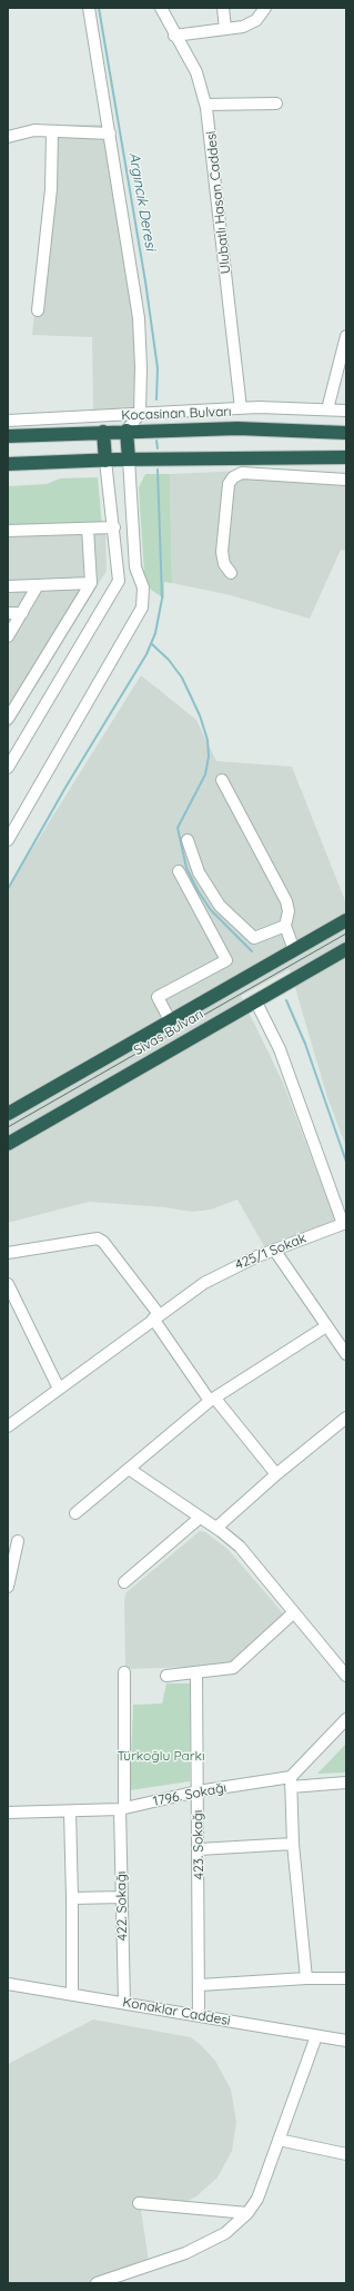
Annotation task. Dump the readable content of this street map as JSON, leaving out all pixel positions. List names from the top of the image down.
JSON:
{
  "streets": {
    "highway": ["Kocasinan Bulvarı", "Sivas Bulvarı"],
    "street": [
      "Ulubatlı Hasan Caddesi",
      "425/1 Sokak",
      "1796. Sokağı",
      "423. Sokağı",
      "422. Sokağı",
      "Konaklar Caddesi"
    ]
  },
  "crossings": [
    ["Sivas Bulvarı", "425/1 Sokak"],
    ["1796. Sokağı", "423. Sokağı"],
    ["1796. Sokağı", "422. Sokağı"],
    ["423. Sokağı", "Konaklar Caddesi"],
    ["422. Sokağı", "Konaklar Caddesi"]
  ],
  "water": ["Argıncık Deresi"],
  "parks": ["Türkoğlu Parkı"]
}
